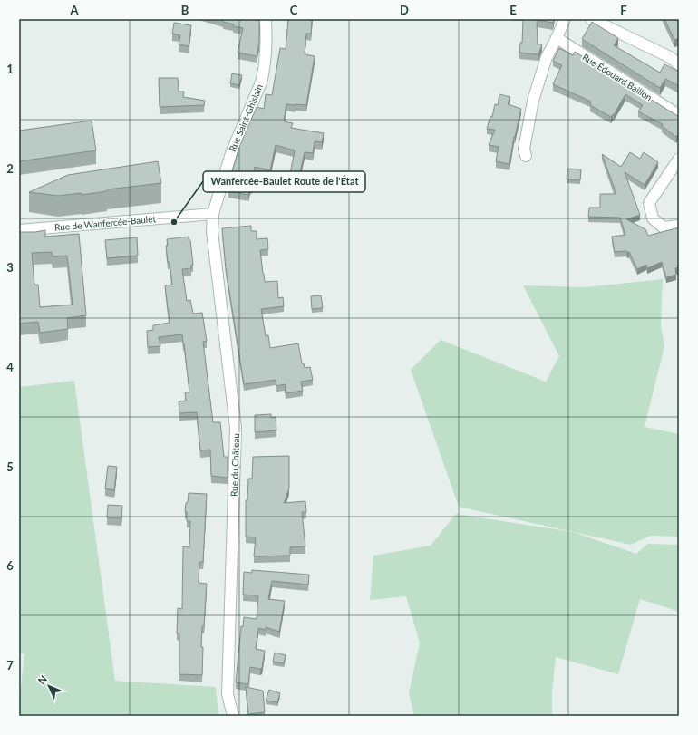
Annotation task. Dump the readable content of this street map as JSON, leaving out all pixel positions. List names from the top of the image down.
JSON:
{
  "streets": {
    "street": [
      "Rue Édouard Baillon",
      "Rue Saint-Ghislain",
      "Rue de Wanfercée-Baulet",
      "Rue du Château"
    ]
  },
  "crossings": [
    ["Rue Saint-Ghislain", "Rue de Wanfercée-Baulet"],
    ["Rue Saint-Ghislain", "Rue du Château"],
    ["Rue de Wanfercée-Baulet", "Rue du Château"]
  ],
  "places": ["Wanfercée-Baulet Route de l'État"],
  "north": "top left",
  "grid": {
    "columns": [
      "A",
      "B",
      "C",
      "D",
      "E",
      "F"
    ],
    "rows": [
      "1",
      "2",
      "3",
      "4",
      "5",
      "6",
      "7"
    ]
  }
}
